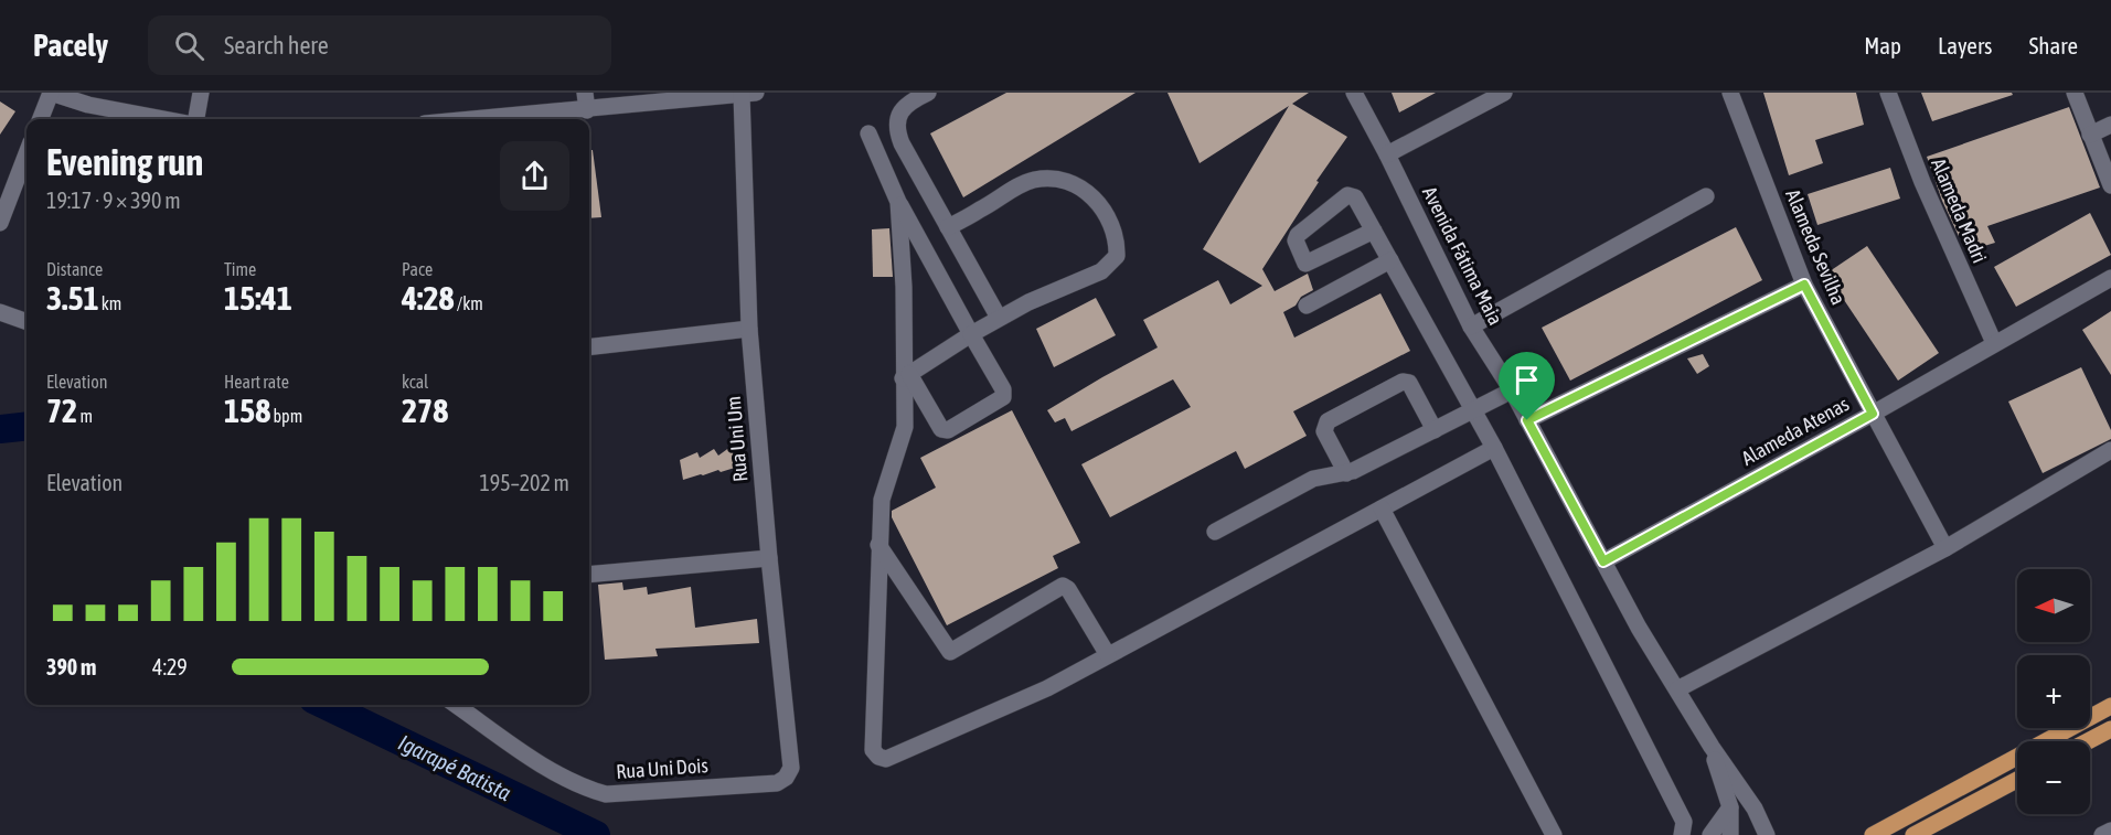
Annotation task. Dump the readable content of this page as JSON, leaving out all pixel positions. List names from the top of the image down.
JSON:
{
  "streets": {
    "street": [
      "Alameda Madri",
      "Alameda Sevilha",
      "Avenida Fátima Maia",
      "Alameda Atenas",
      "Rua Uni Um",
      "Rua Uni Dois"
    ]
  },
  "crossings": [
    ["Alameda Madri", "Alameda Atenas"],
    ["Alameda Sevilha", "Alameda Atenas"],
    ["Avenida Fátima Maia", "Alameda Atenas"],
    ["Rua Uni Um", "Rua Uni Dois"]
  ],
  "water": ["Igarapé Batista"],
  "north": "left",
  "page": {
    "header": "Pacely",
    "search": "Search here",
    "nav": ["Map", "Layers", "Share"],
    "heading": ["Evening run", "19:17 · 9 × 390 m"],
    "stats": [
      ["Distance", "3.51 km"],
      ["Time", "15:41"],
      ["Pace", "4:28 /km"],
      ["Elevation", "72 m"],
      ["Heart rate", "158 bpm"],
      ["kcal", "278"]
    ],
    "chart": ["Elevation", "195–202 m"],
    "map_buttons": ["+", "−"],
    "list": [
      {
        "name": "390 m",
        "note": "4:29"
      }
    ]
  }
}
